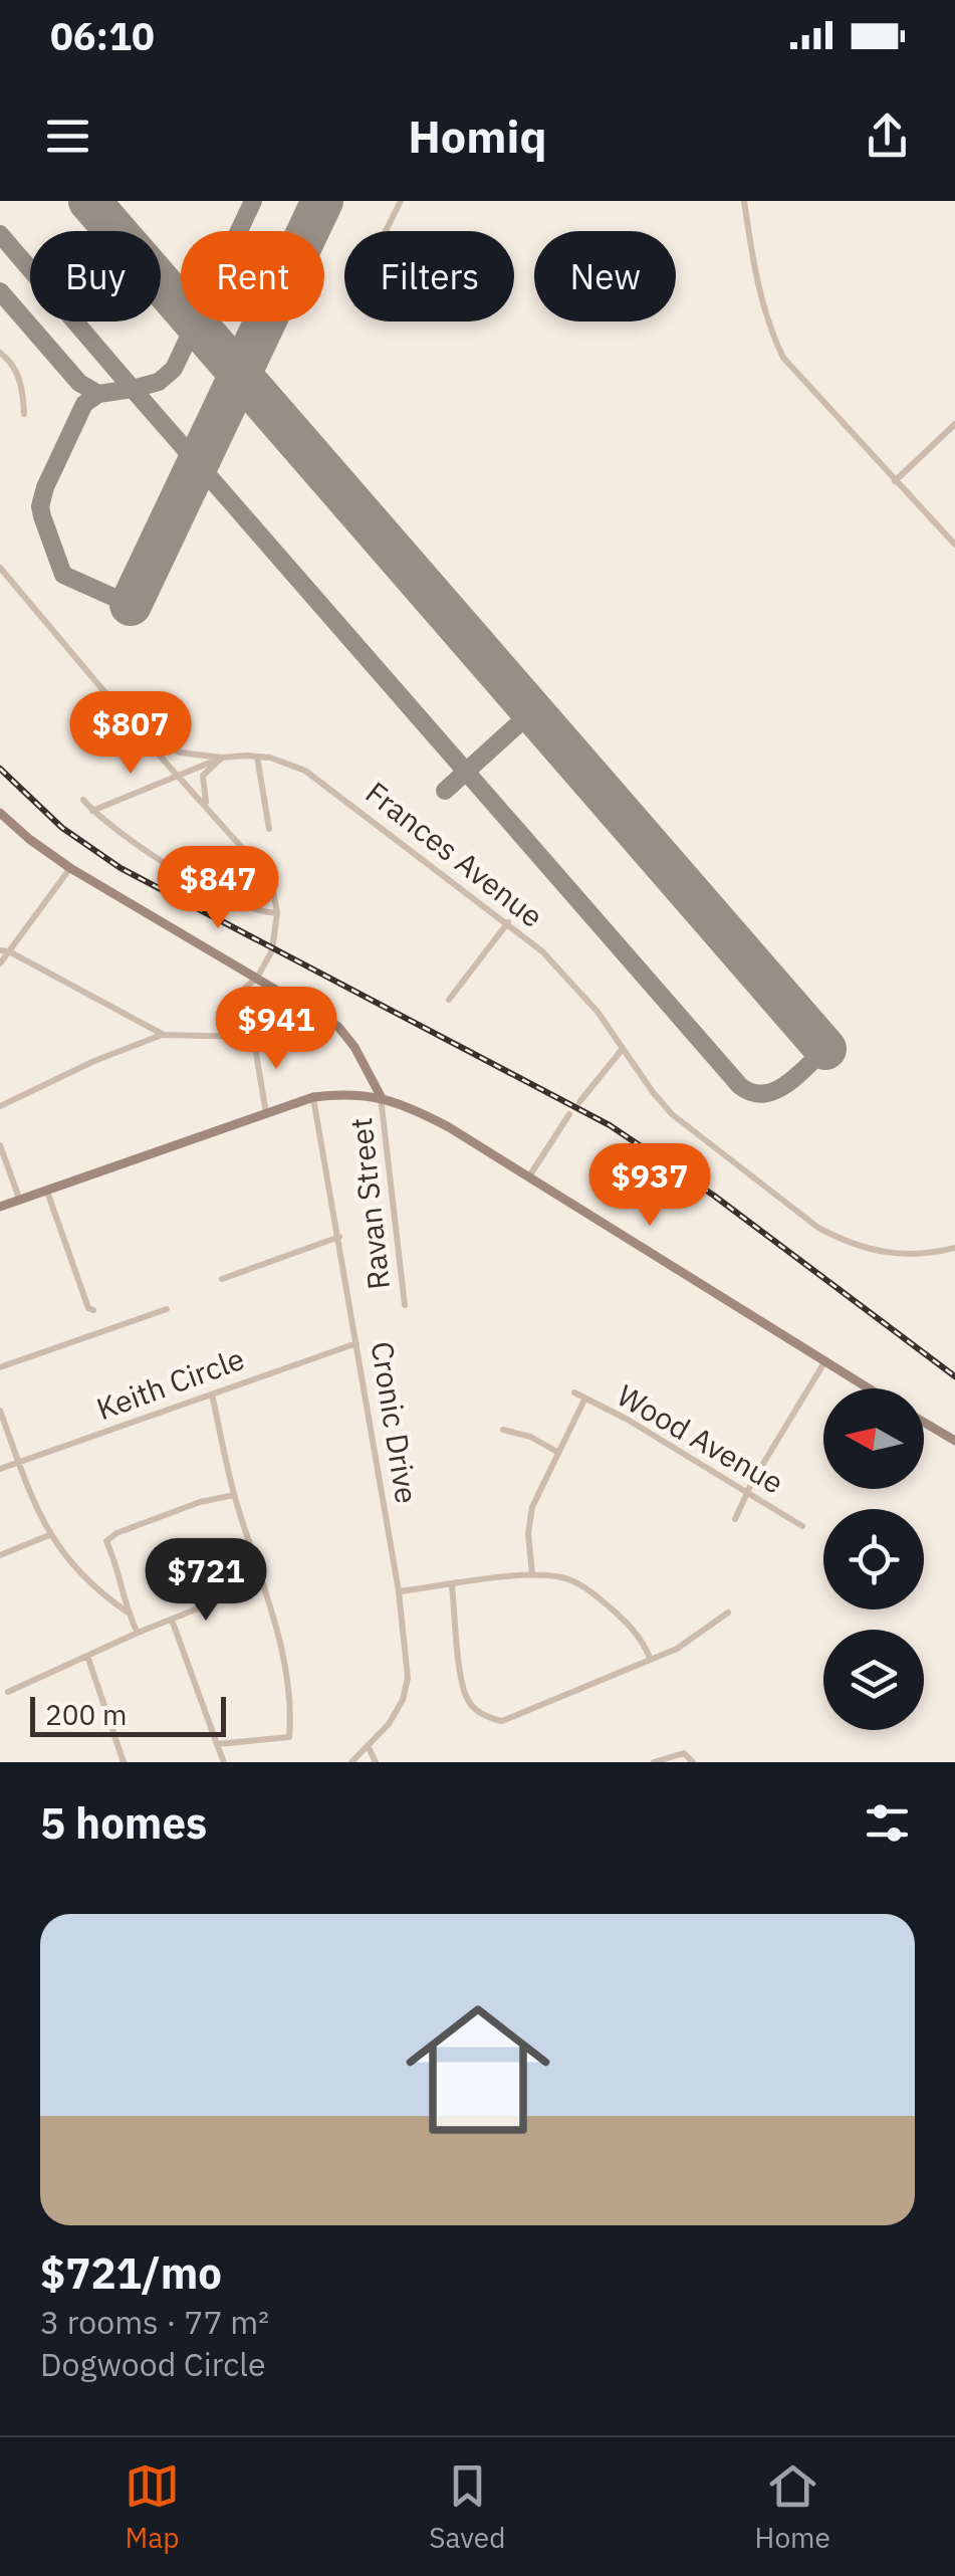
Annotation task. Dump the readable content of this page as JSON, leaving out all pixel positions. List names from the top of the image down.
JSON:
{
  "streets": {
    "street": [
      "Frances Avenue",
      "Ravan Street",
      "Keith Circle",
      "Cronic Drive",
      "Wood Avenue"
    ]
  },
  "crossings": [
    ["Keith Circle", "Cronic Drive"]
  ],
  "scale_bar": "200 m",
  "north": "left",
  "page": {
    "status": "06:10",
    "header": "Homiq",
    "chip": [
      "Buy",
      "Rent",
      "Filters",
      "New"
    ],
    "price": [
      "$807",
      "$847",
      "$941",
      "$937",
      "$721"
    ],
    "scale": "200 m",
    "heading": "5 homes",
    "list": [
      {
        "name": "$721/mo",
        "note": "3 rooms · 77 m² · Dogwood Circle"
      }
    ],
    "tabs": ["Map", "Saved", "Home"]
  }
}
